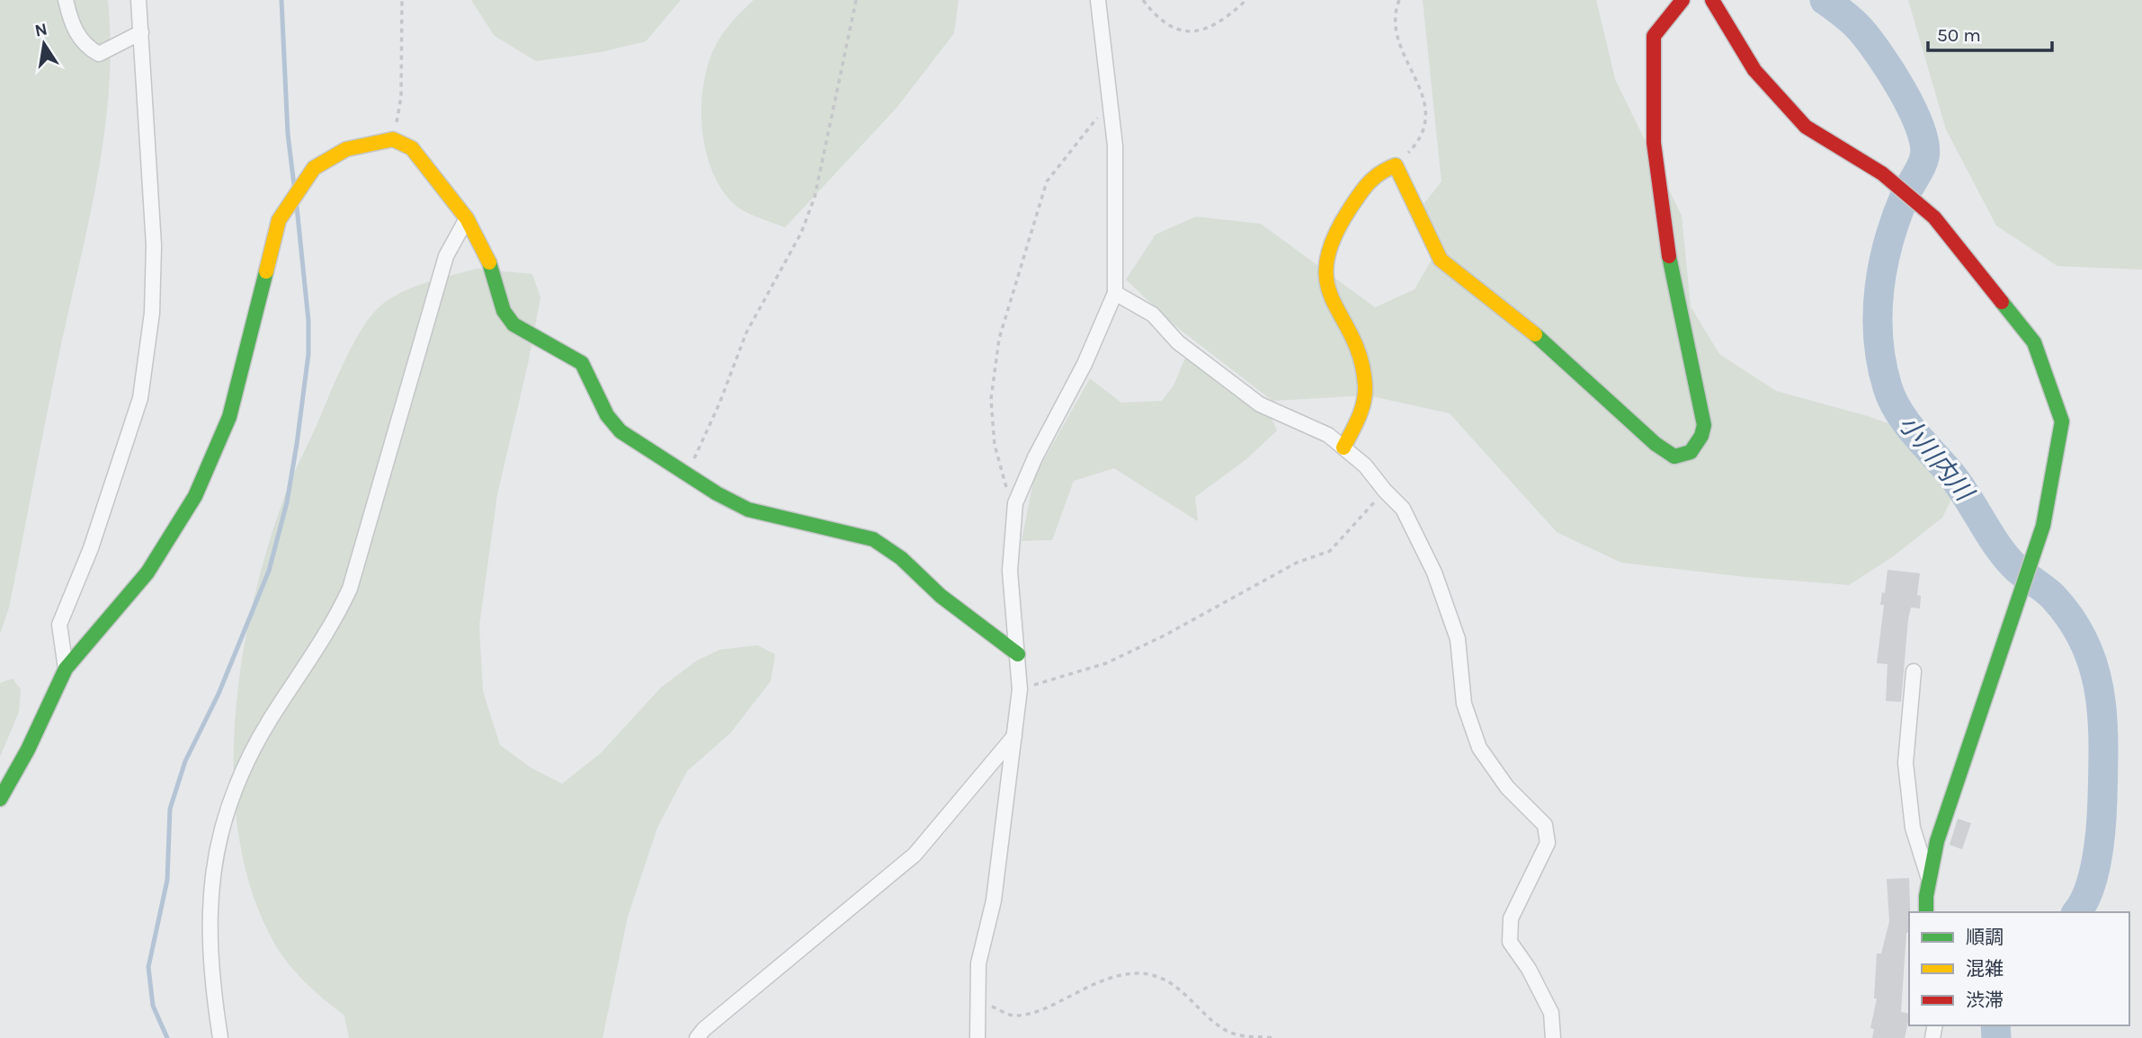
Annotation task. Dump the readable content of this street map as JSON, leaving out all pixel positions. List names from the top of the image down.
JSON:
{
  "water": ["小川内川"],
  "legend": ["順調", "混雑", "渋滞"],
  "scale_bar": "50 m",
  "north": "top"
}
